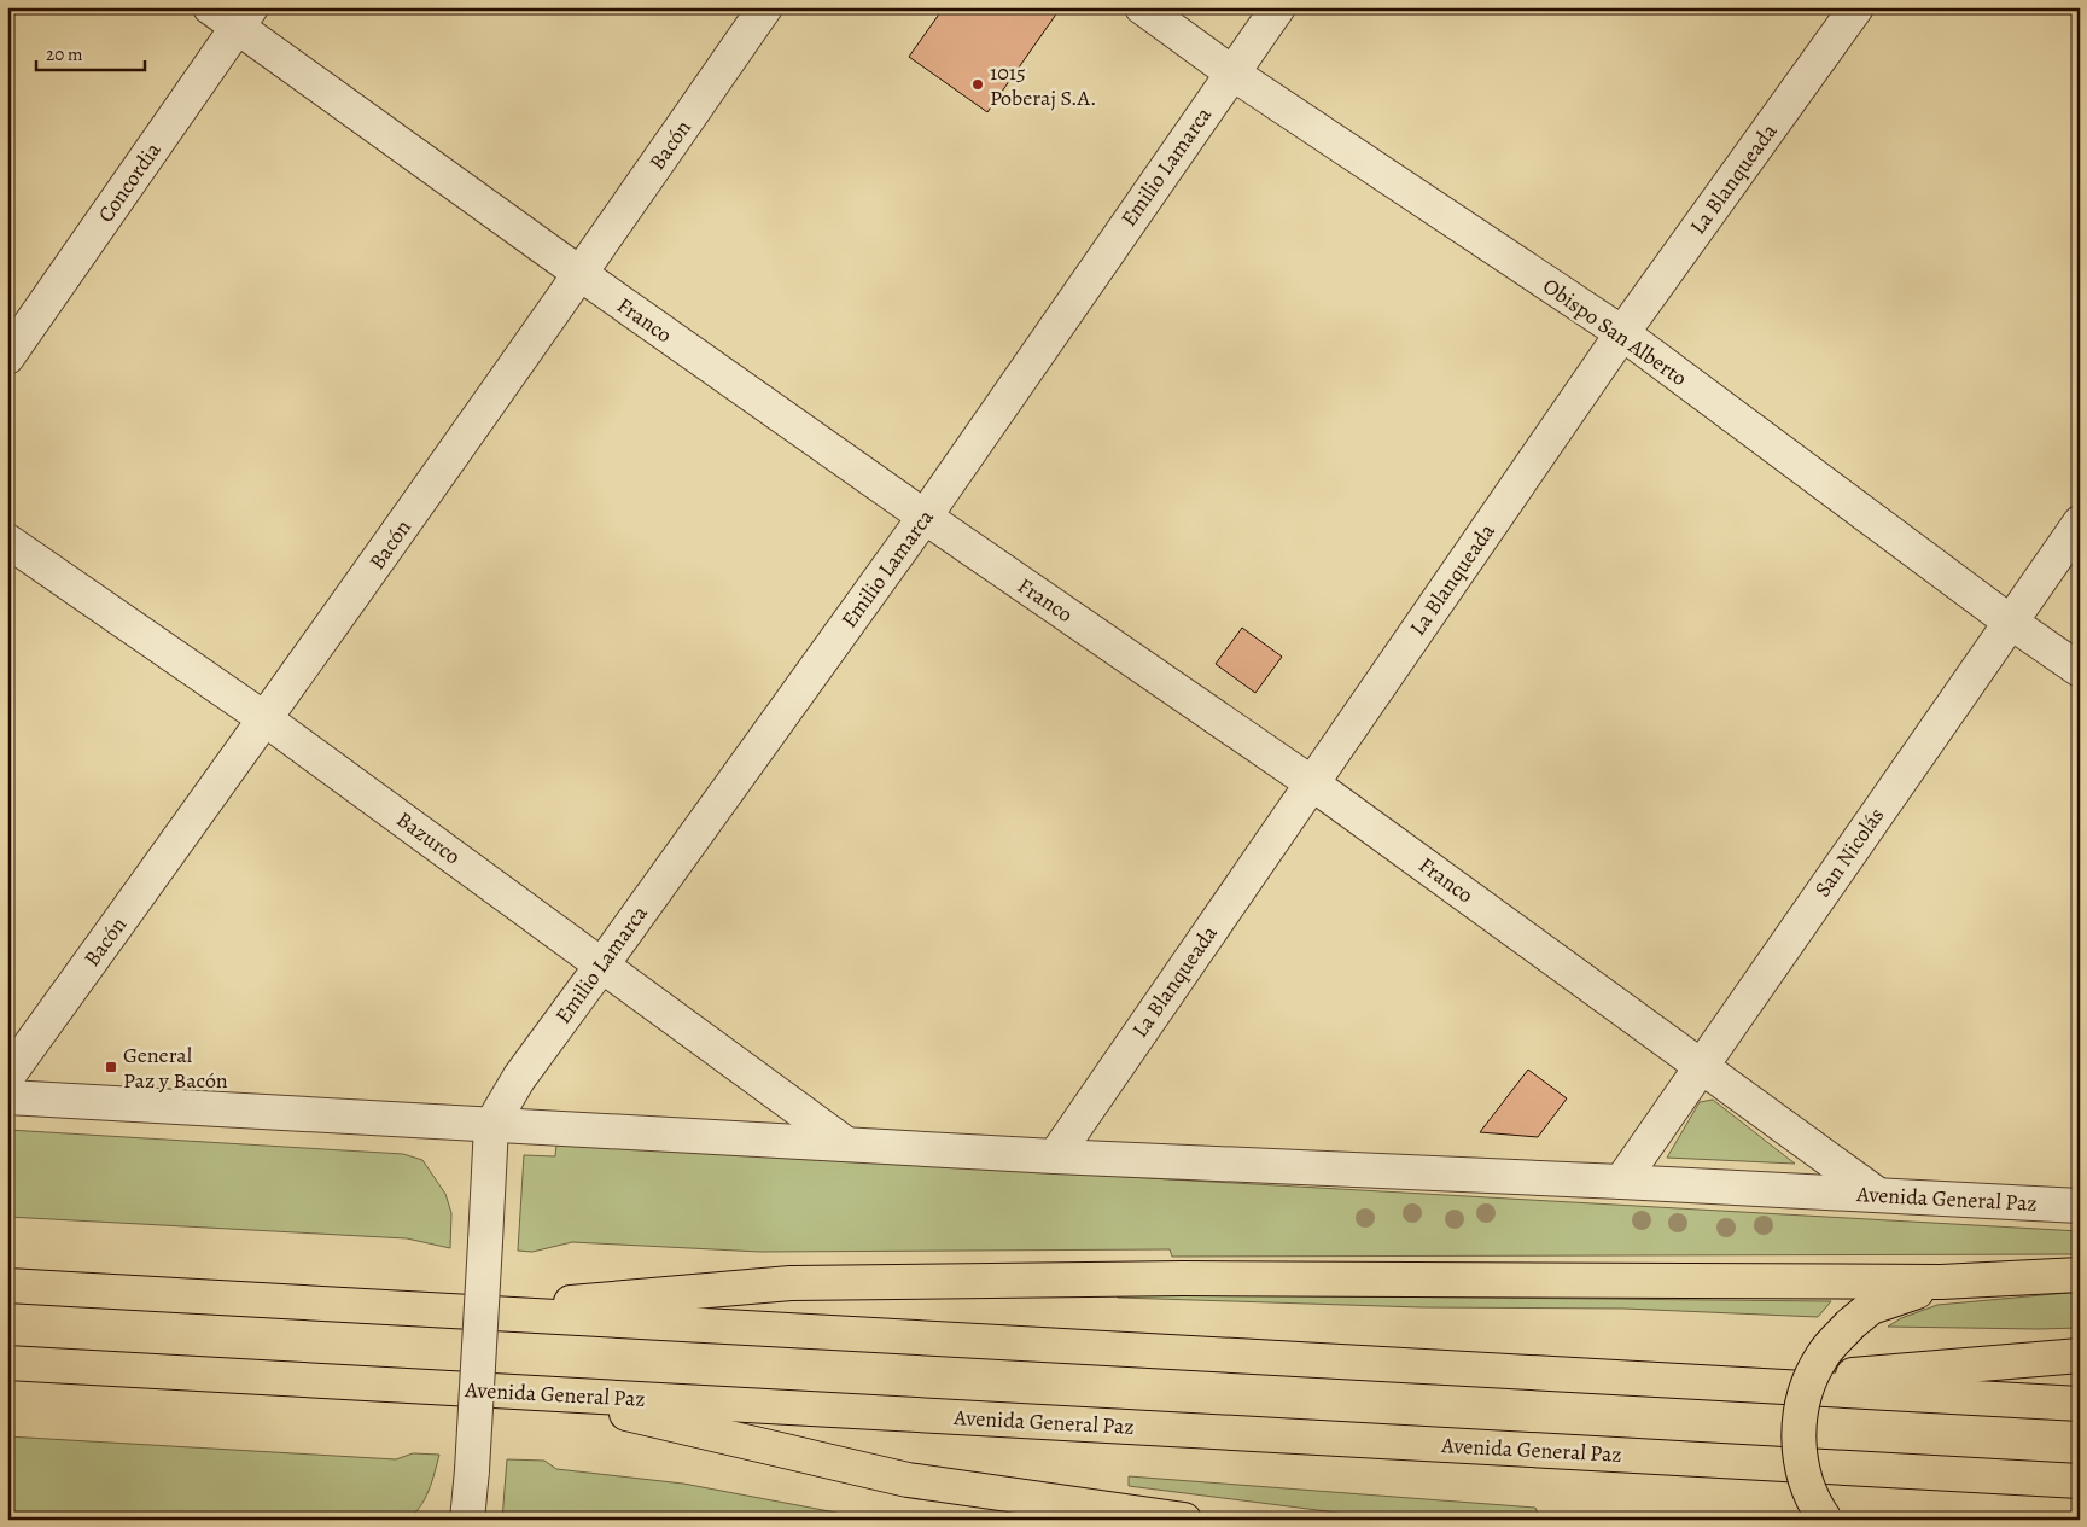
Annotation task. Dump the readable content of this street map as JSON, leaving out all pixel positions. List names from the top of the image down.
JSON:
{
  "streets": {
    "highway": ["Avenida General Paz"],
    "street": [
      "Bacón",
      "Emilio Lamarca",
      "La Blanqueada",
      "Concordia",
      "Franco",
      "Obispo San Alberto",
      "Bazurco",
      "San Nicolás"
    ]
  },
  "crossings": [
    ["Bacón", "Franco"],
    ["Bacón", "Bazurco"],
    ["Emilio Lamarca", "Franco"],
    ["Emilio Lamarca", "Obispo San Alberto"],
    ["Emilio Lamarca", "Bazurco"],
    ["Emilio Lamarca", "Avenida General Paz"],
    ["La Blanqueada", "Franco"],
    ["La Blanqueada", "Obispo San Alberto"],
    ["La Blanqueada", "Avenida General Paz"],
    ["Concordia", "Franco"],
    ["Franco", "San Nicolás"],
    ["Franco", "Avenida General Paz"],
    ["Obispo San Alberto", "San Nicolás"],
    ["Bazurco", "Avenida General Paz"],
    ["San Nicolás", "Avenida General Paz"]
  ],
  "places": {
    "other": ["1015 Poberaj S.A."],
    "transit": ["General Paz y Bacón"]
  },
  "scale_bar": "20 m"
}
